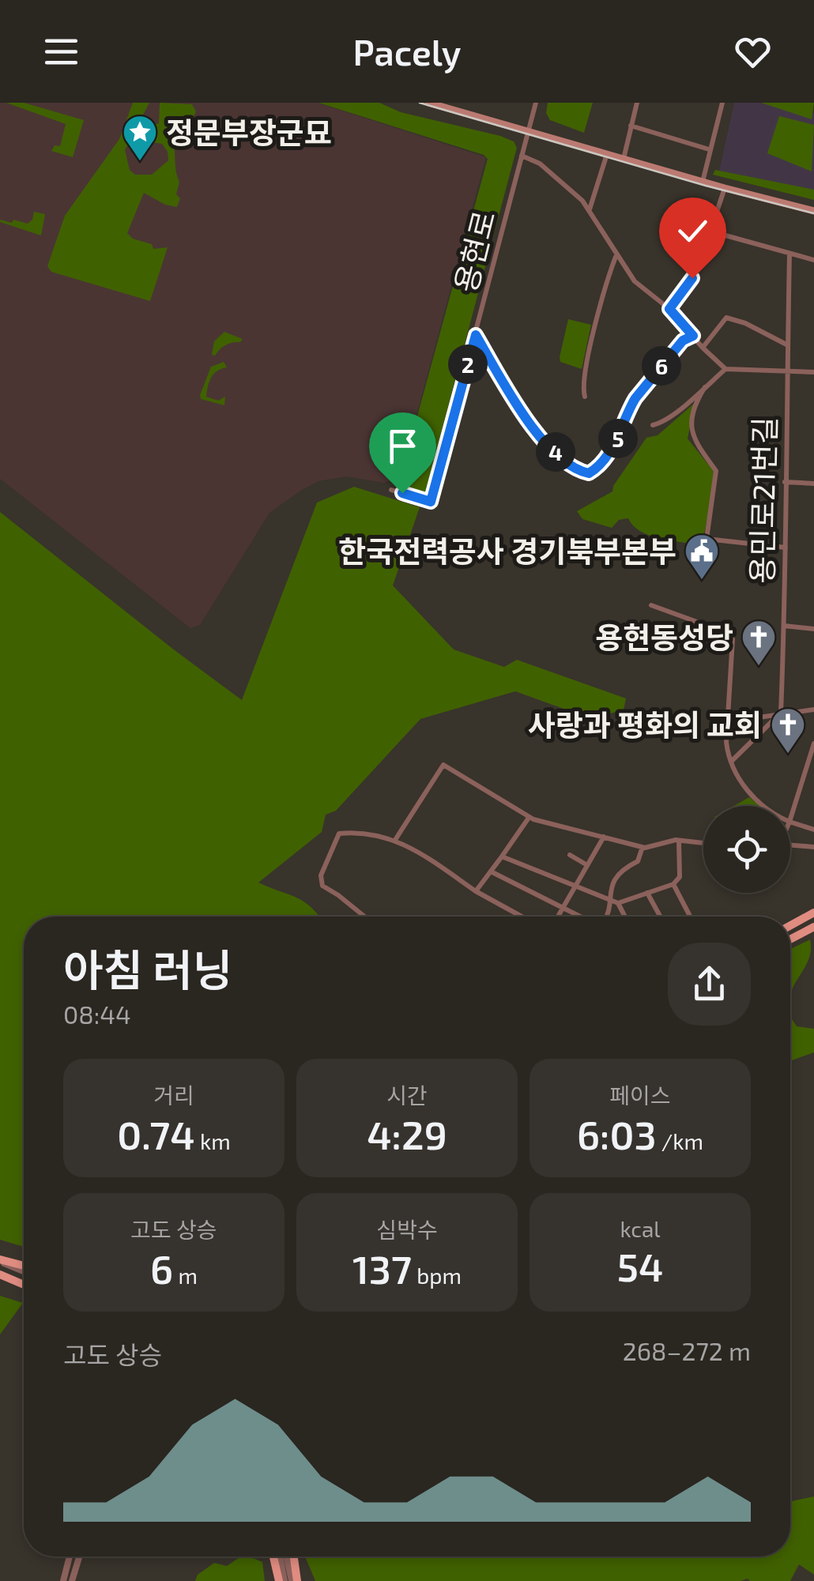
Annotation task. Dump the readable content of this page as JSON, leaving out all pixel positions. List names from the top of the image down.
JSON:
{
  "streets": {
    "street": ["용현로", "용민로21번길"]
  },
  "places": {
    "place": ["정문부장군묘"],
    "public building": ["한국전력공사 경기북부본부"],
    "church": ["용현동성당", "사랑과 평화의 교회"]
  },
  "page": {
    "header": "Pacely",
    "pins": [
      "2",
      "6",
      "5",
      "4"
    ],
    "heading": ["아침 러닝", "08:44"],
    "stats": [
      ["거리", "0.74 km"],
      ["시간", "4:29"],
      ["페이스", "6:03 /km"],
      ["고도 상승", "6 m"],
      ["심박수", "137 bpm"],
      ["kcal", "54"]
    ],
    "chart": ["고도 상승", "268–272 m"]
  }
}
